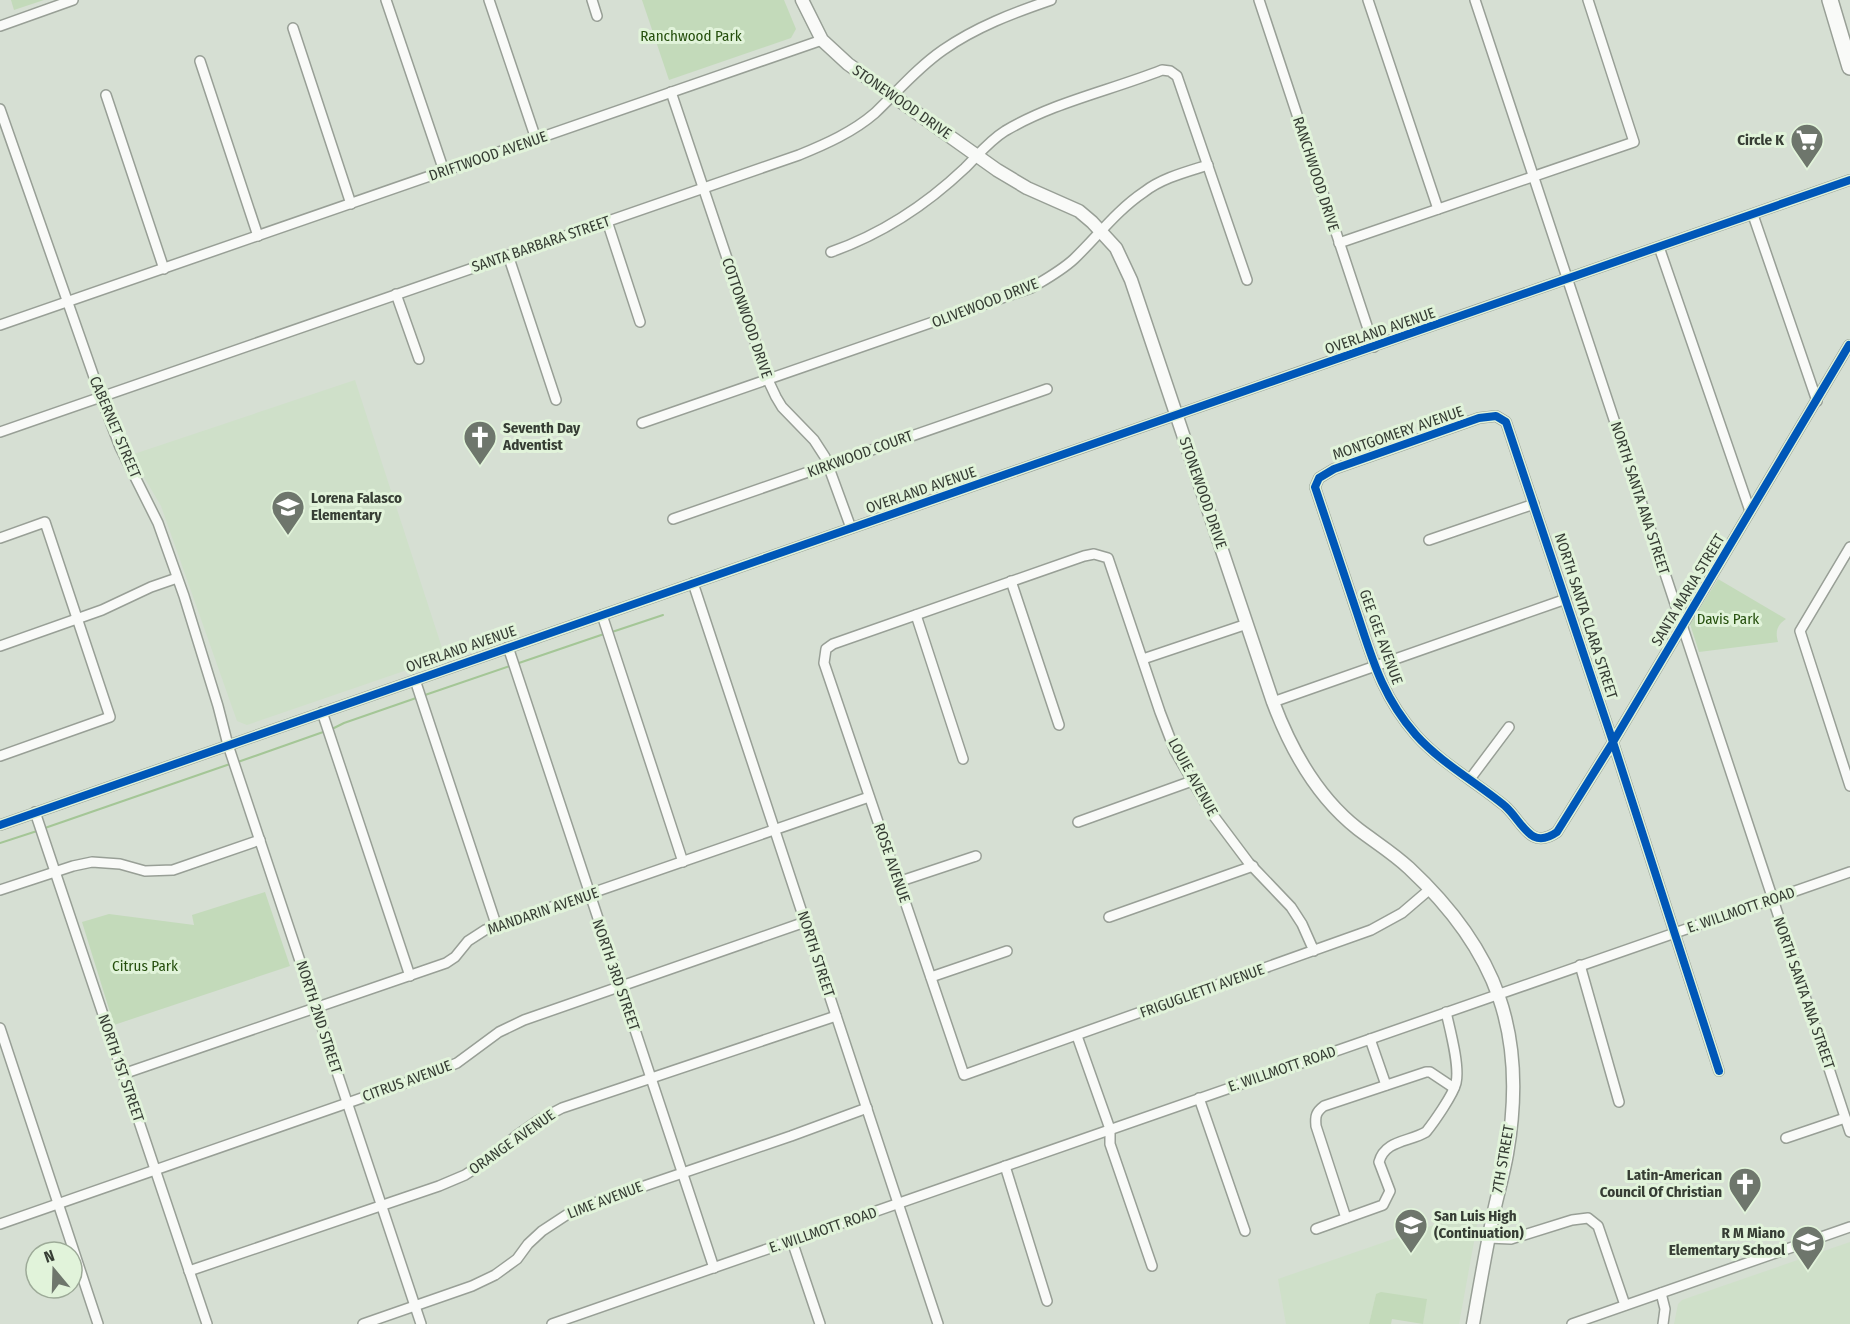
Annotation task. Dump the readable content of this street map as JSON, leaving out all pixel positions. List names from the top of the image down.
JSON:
{
  "streets": {
    "street": [
      "STONEWOOD DRIVE",
      "DRIFTWOOD AVENUE",
      "RANCHWOOD DRIVE",
      "SANTA BARBARA STREET",
      "OLIVEWOOD DRIVE",
      "COTTONWOOD DRIVE",
      "OVERLAND AVENUE",
      "CABERNET STREET",
      "MONTGOMERY AVENUE",
      "KIRKWOOD COURT",
      "NORTH SANTA ANA STREET",
      "SANTA MARIA STREET",
      "NORTH SANTA CLARA STREET",
      "GEE GEE AVENUE",
      "LOUIE AVENUE",
      "ROSE AVENUE",
      "E. WILLMOTT ROAD",
      "MANDARIN AVENUE",
      "NORTH STREET",
      "NORTH 3RD STREET",
      "FRIGUGLIETTI AVENUE",
      "NORTH 2ND STREET",
      "NORTH 1ST STREET",
      "CITRUS AVENUE",
      "ORANGE AVENUE",
      "7TH STREET",
      "LIME AVENUE"
    ]
  },
  "crossings": [
    ["STONEWOOD DRIVE", "DRIFTWOOD AVENUE"],
    ["STONEWOOD DRIVE", "SANTA BARBARA STREET"],
    ["STONEWOOD DRIVE", "OLIVEWOOD DRIVE"],
    ["STONEWOOD DRIVE", "OVERLAND AVENUE"],
    ["STONEWOOD DRIVE", "E. WILLMOTT ROAD"],
    ["STONEWOOD DRIVE", "FRIGUGLIETTI AVENUE"],
    ["STONEWOOD DRIVE", "7TH STREET"],
    ["DRIFTWOOD AVENUE", "COTTONWOOD DRIVE"],
    ["DRIFTWOOD AVENUE", "CABERNET STREET"],
    ["RANCHWOOD DRIVE", "OVERLAND AVENUE"],
    ["SANTA BARBARA STREET", "COTTONWOOD DRIVE"],
    ["SANTA BARBARA STREET", "CABERNET STREET"],
    ["OLIVEWOOD DRIVE", "COTTONWOOD DRIVE"],
    ["COTTONWOOD DRIVE", "OVERLAND AVENUE"],
    ["COTTONWOOD DRIVE", "KIRKWOOD COURT"],
    ["OVERLAND AVENUE", "CABERNET STREET"],
    ["OVERLAND AVENUE", "NORTH SANTA ANA STREET"],
    ["OVERLAND AVENUE", "NORTH STREET"],
    ["OVERLAND AVENUE", "NORTH 3RD STREET"],
    ["OVERLAND AVENUE", "NORTH 2ND STREET"],
    ["OVERLAND AVENUE", "NORTH 1ST STREET"],
    ["CABERNET STREET", "NORTH 2ND STREET"],
    ["MONTGOMERY AVENUE", "NORTH SANTA CLARA STREET"],
    ["MONTGOMERY AVENUE", "GEE GEE AVENUE"],
    ["NORTH SANTA ANA STREET", "SANTA MARIA STREET"],
    ["NORTH SANTA ANA STREET", "E. WILLMOTT ROAD"],
    ["SANTA MARIA STREET", "NORTH SANTA CLARA STREET"],
    ["SANTA MARIA STREET", "GEE GEE AVENUE"],
    ["NORTH SANTA CLARA STREET", "E. WILLMOTT ROAD"],
    ["LOUIE AVENUE", "FRIGUGLIETTI AVENUE"],
    ["ROSE AVENUE", "MANDARIN AVENUE"],
    ["ROSE AVENUE", "FRIGUGLIETTI AVENUE"],
    ["E. WILLMOTT ROAD", "NORTH STREET"],
    ["E. WILLMOTT ROAD", "NORTH 3RD STREET"],
    ["E. WILLMOTT ROAD", "7TH STREET"],
    ["MANDARIN AVENUE", "NORTH STREET"],
    ["MANDARIN AVENUE", "NORTH 3RD STREET"],
    ["MANDARIN AVENUE", "NORTH 2ND STREET"],
    ["MANDARIN AVENUE", "NORTH 1ST STREET"],
    ["NORTH STREET", "CITRUS AVENUE"],
    ["NORTH STREET", "ORANGE AVENUE"],
    ["NORTH STREET", "LIME AVENUE"],
    ["NORTH 3RD STREET", "CITRUS AVENUE"],
    ["NORTH 3RD STREET", "ORANGE AVENUE"],
    ["NORTH 3RD STREET", "LIME AVENUE"],
    ["NORTH 2ND STREET", "CITRUS AVENUE"],
    ["NORTH 2ND STREET", "ORANGE AVENUE"],
    ["NORTH 2ND STREET", "LIME AVENUE"],
    ["NORTH 1ST STREET", "CITRUS AVENUE"],
    ["NORTH 1ST STREET", "ORANGE AVENUE"]
  ],
  "parks": ["Ranchwood Park", "Davis Park", "Citrus Park"],
  "places": {
    "supermarket": ["Circle K"],
    "church": ["Seventh Day Adventist", "Latin-American Council Of Christian"],
    "school or university": ["Lorena Falasco Elementary", "San Luis High (Continuation)", "R M Miano Elementary School"]
  },
  "north": "top"
}
